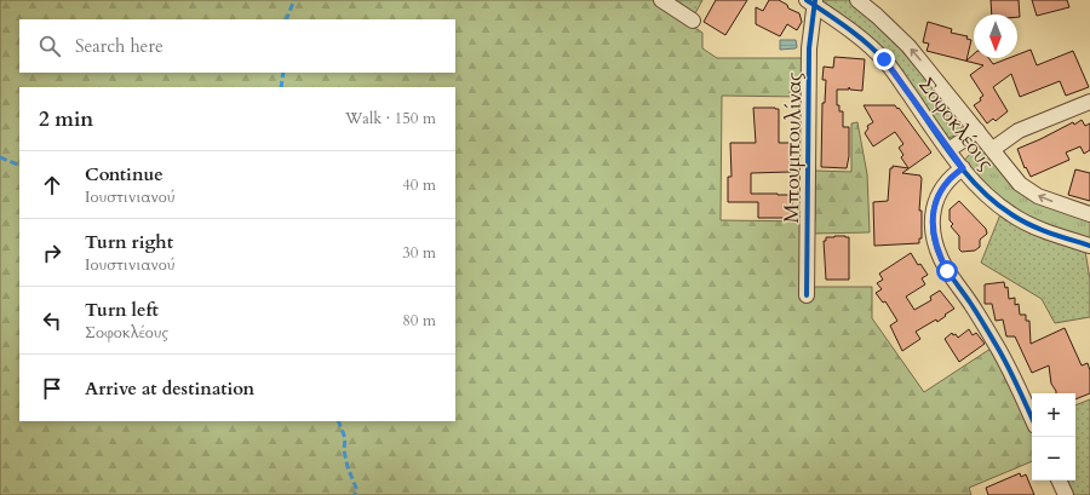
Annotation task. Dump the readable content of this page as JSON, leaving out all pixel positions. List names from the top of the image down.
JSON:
{
  "streets": {
    "street": ["Σοφοκλέους", "Μπουμπουλίνας"]
  },
  "crossings": [
    ["Σοφοκλέους", "Μπουμπουλίνας"]
  ],
  "north": "bottom",
  "page": {
    "search": "Search here",
    "heading": ["2 min", "Walk · 150 m"],
    "list": [
      ["Continue", "Ιουστινιανού", "40 m"],
      ["Turn right", "Ιουστινιανού", "30 m"],
      ["Turn left", "Σοφοκλέους", "80 m"],
      "Arrive at destination"
    ],
    "map_buttons": ["+", "−"]
  }
}
